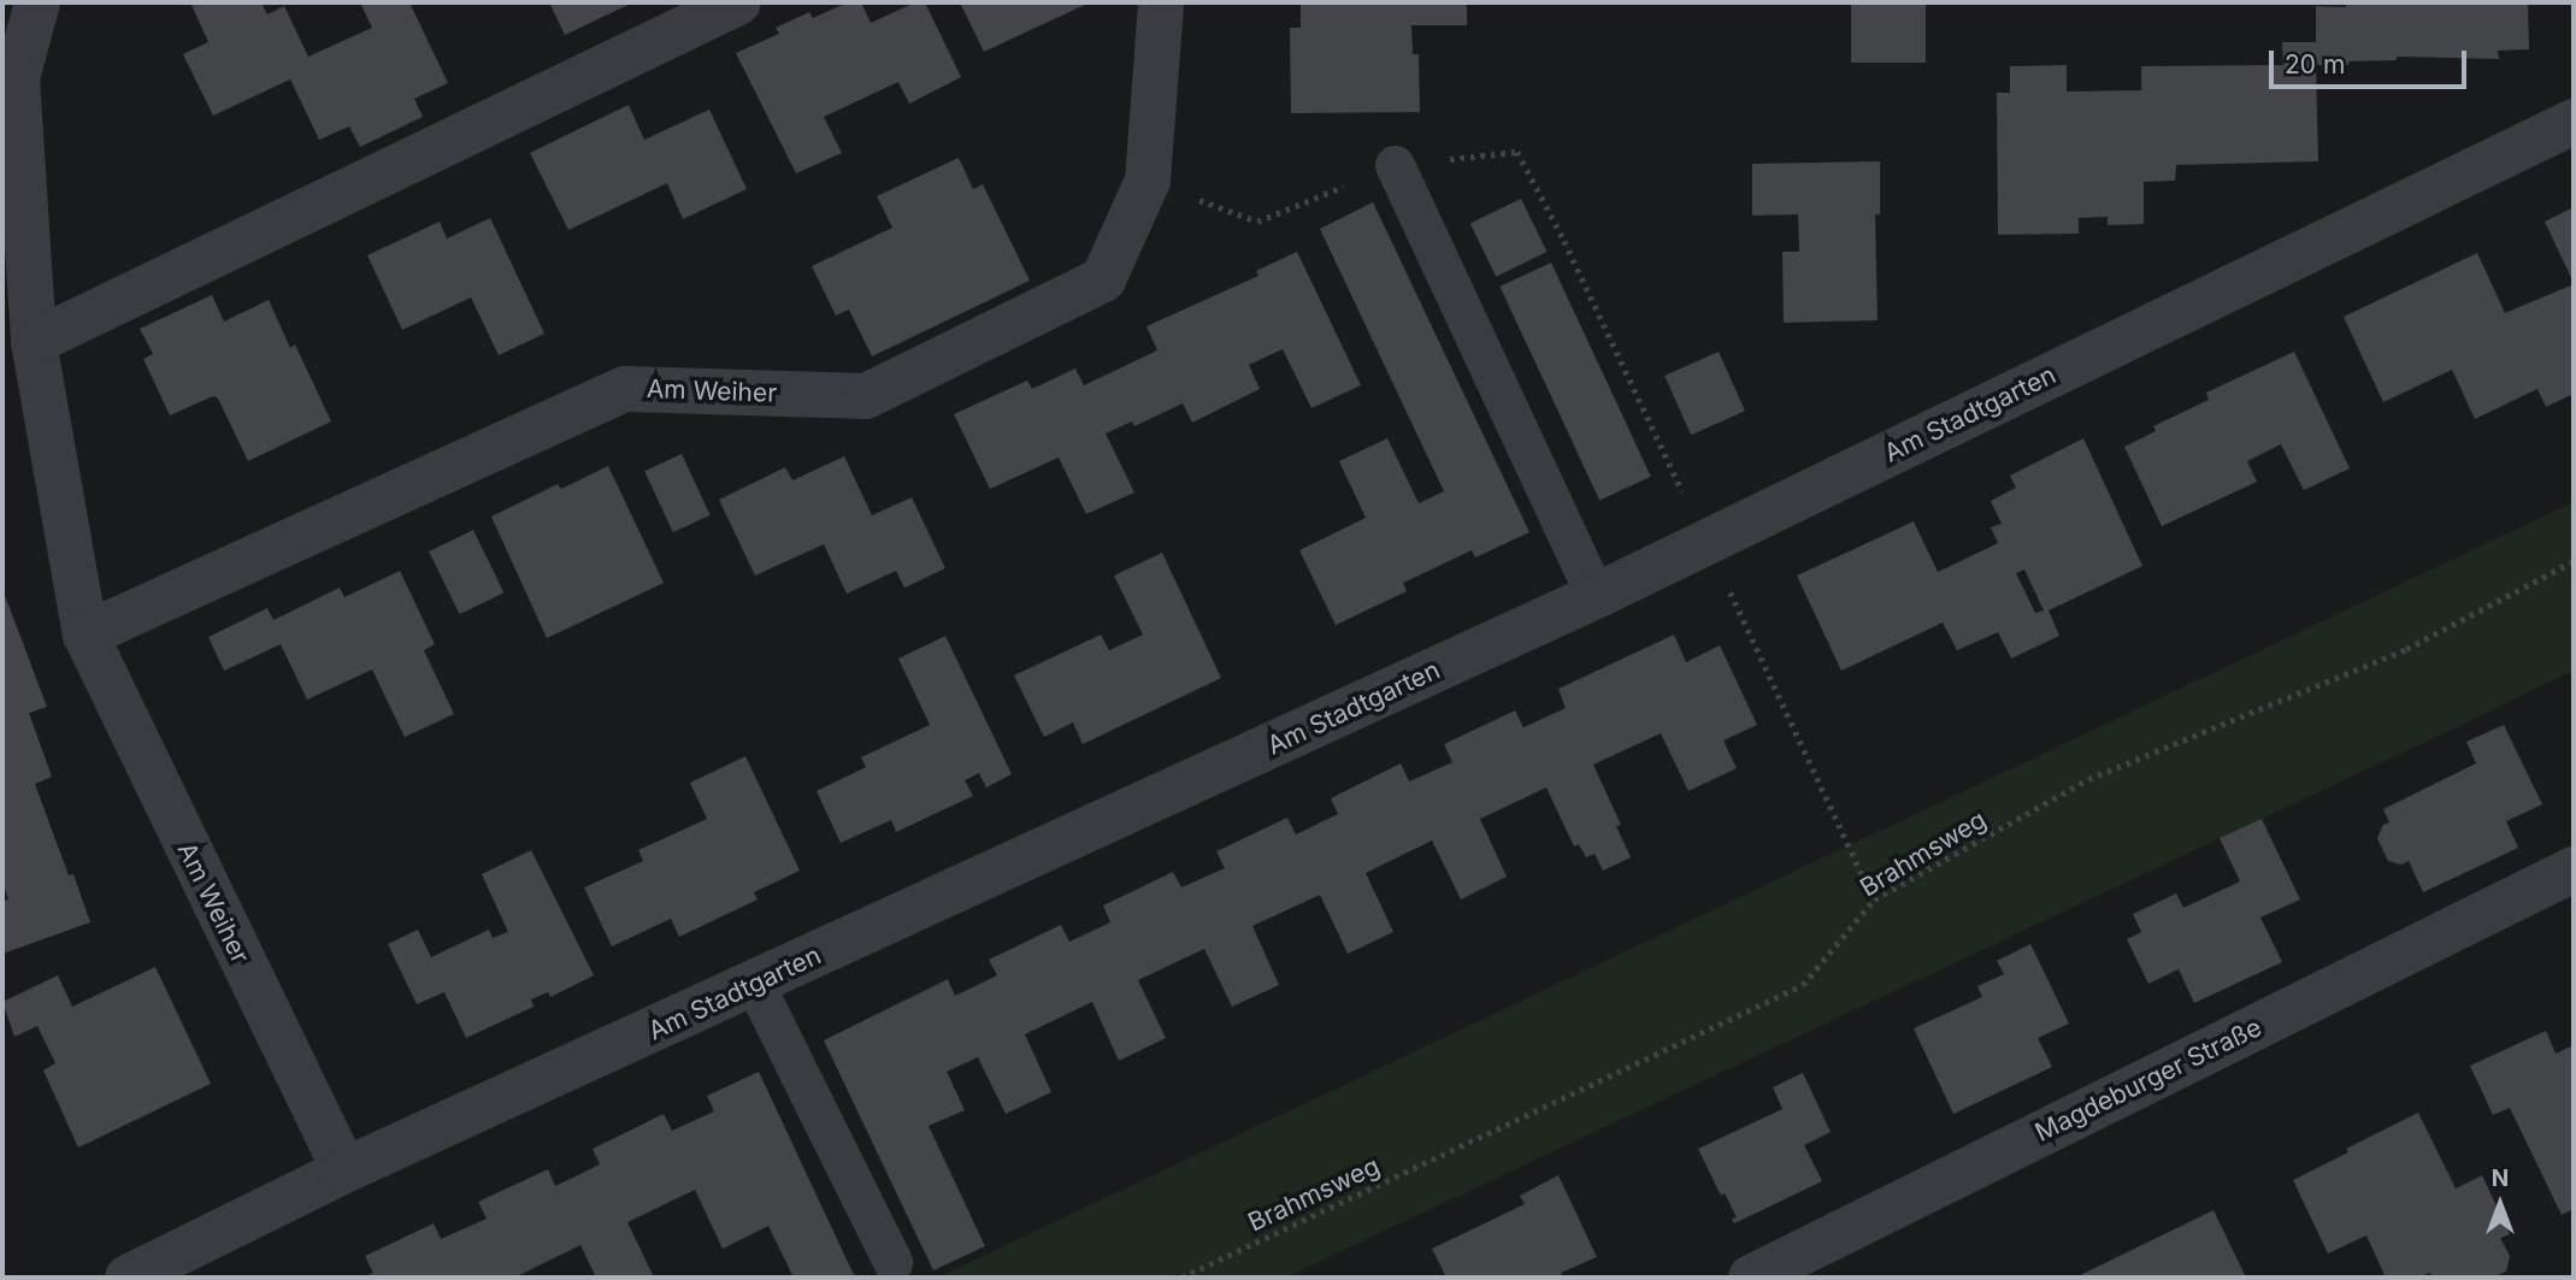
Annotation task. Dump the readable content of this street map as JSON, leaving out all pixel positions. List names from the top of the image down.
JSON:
{
  "streets": {
    "street": ["Am Weiher", "Am Stadtgarten", "Magdeburger Straße"],
    "path": ["Brahmsweg"]
  },
  "crossings": [
    ["Am Weiher", "Am Stadtgarten"]
  ],
  "scale_bar": "20 m",
  "north": "top"
}
